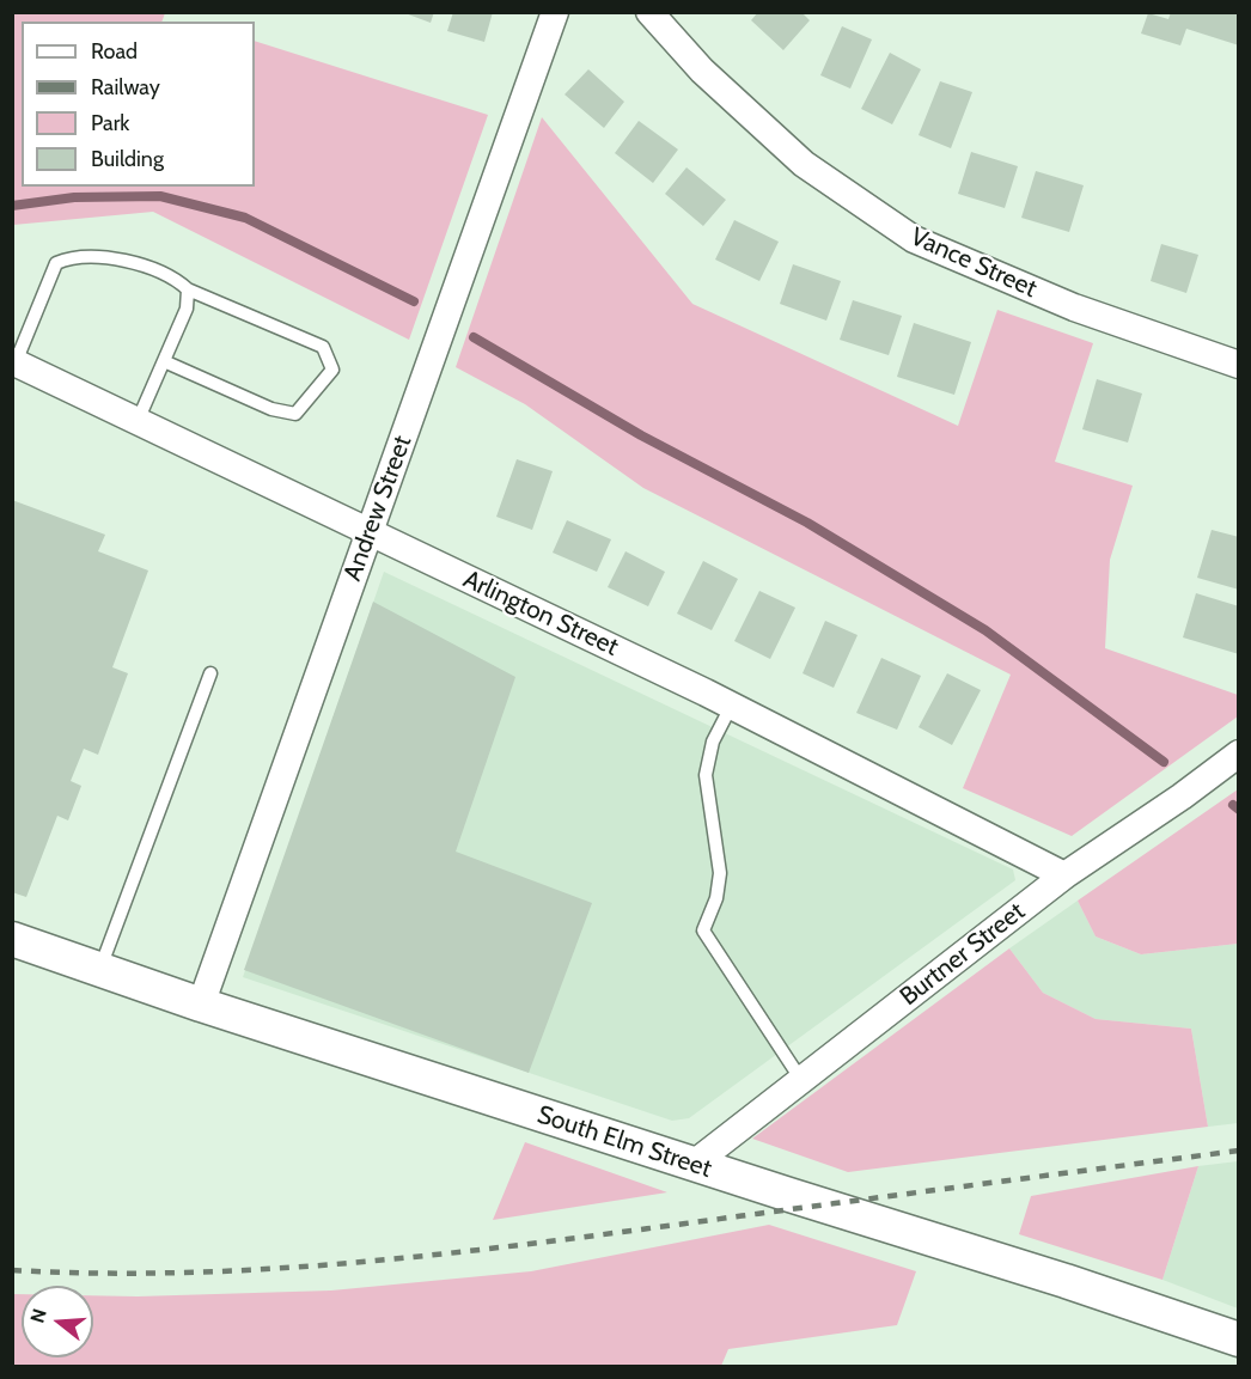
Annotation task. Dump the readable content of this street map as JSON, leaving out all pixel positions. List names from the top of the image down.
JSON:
{
  "streets": {
    "street": [
      "Vance Street",
      "Andrew Street",
      "Arlington Street",
      "Burtner Street",
      "South Elm Street"
    ]
  },
  "crossings": [
    ["Andrew Street", "Arlington Street"],
    ["Andrew Street", "South Elm Street"],
    ["Arlington Street", "Burtner Street"],
    ["Burtner Street", "South Elm Street"]
  ],
  "legend": [
    "Road",
    "Railway",
    "Park",
    "Building"
  ],
  "north": "left"
}
